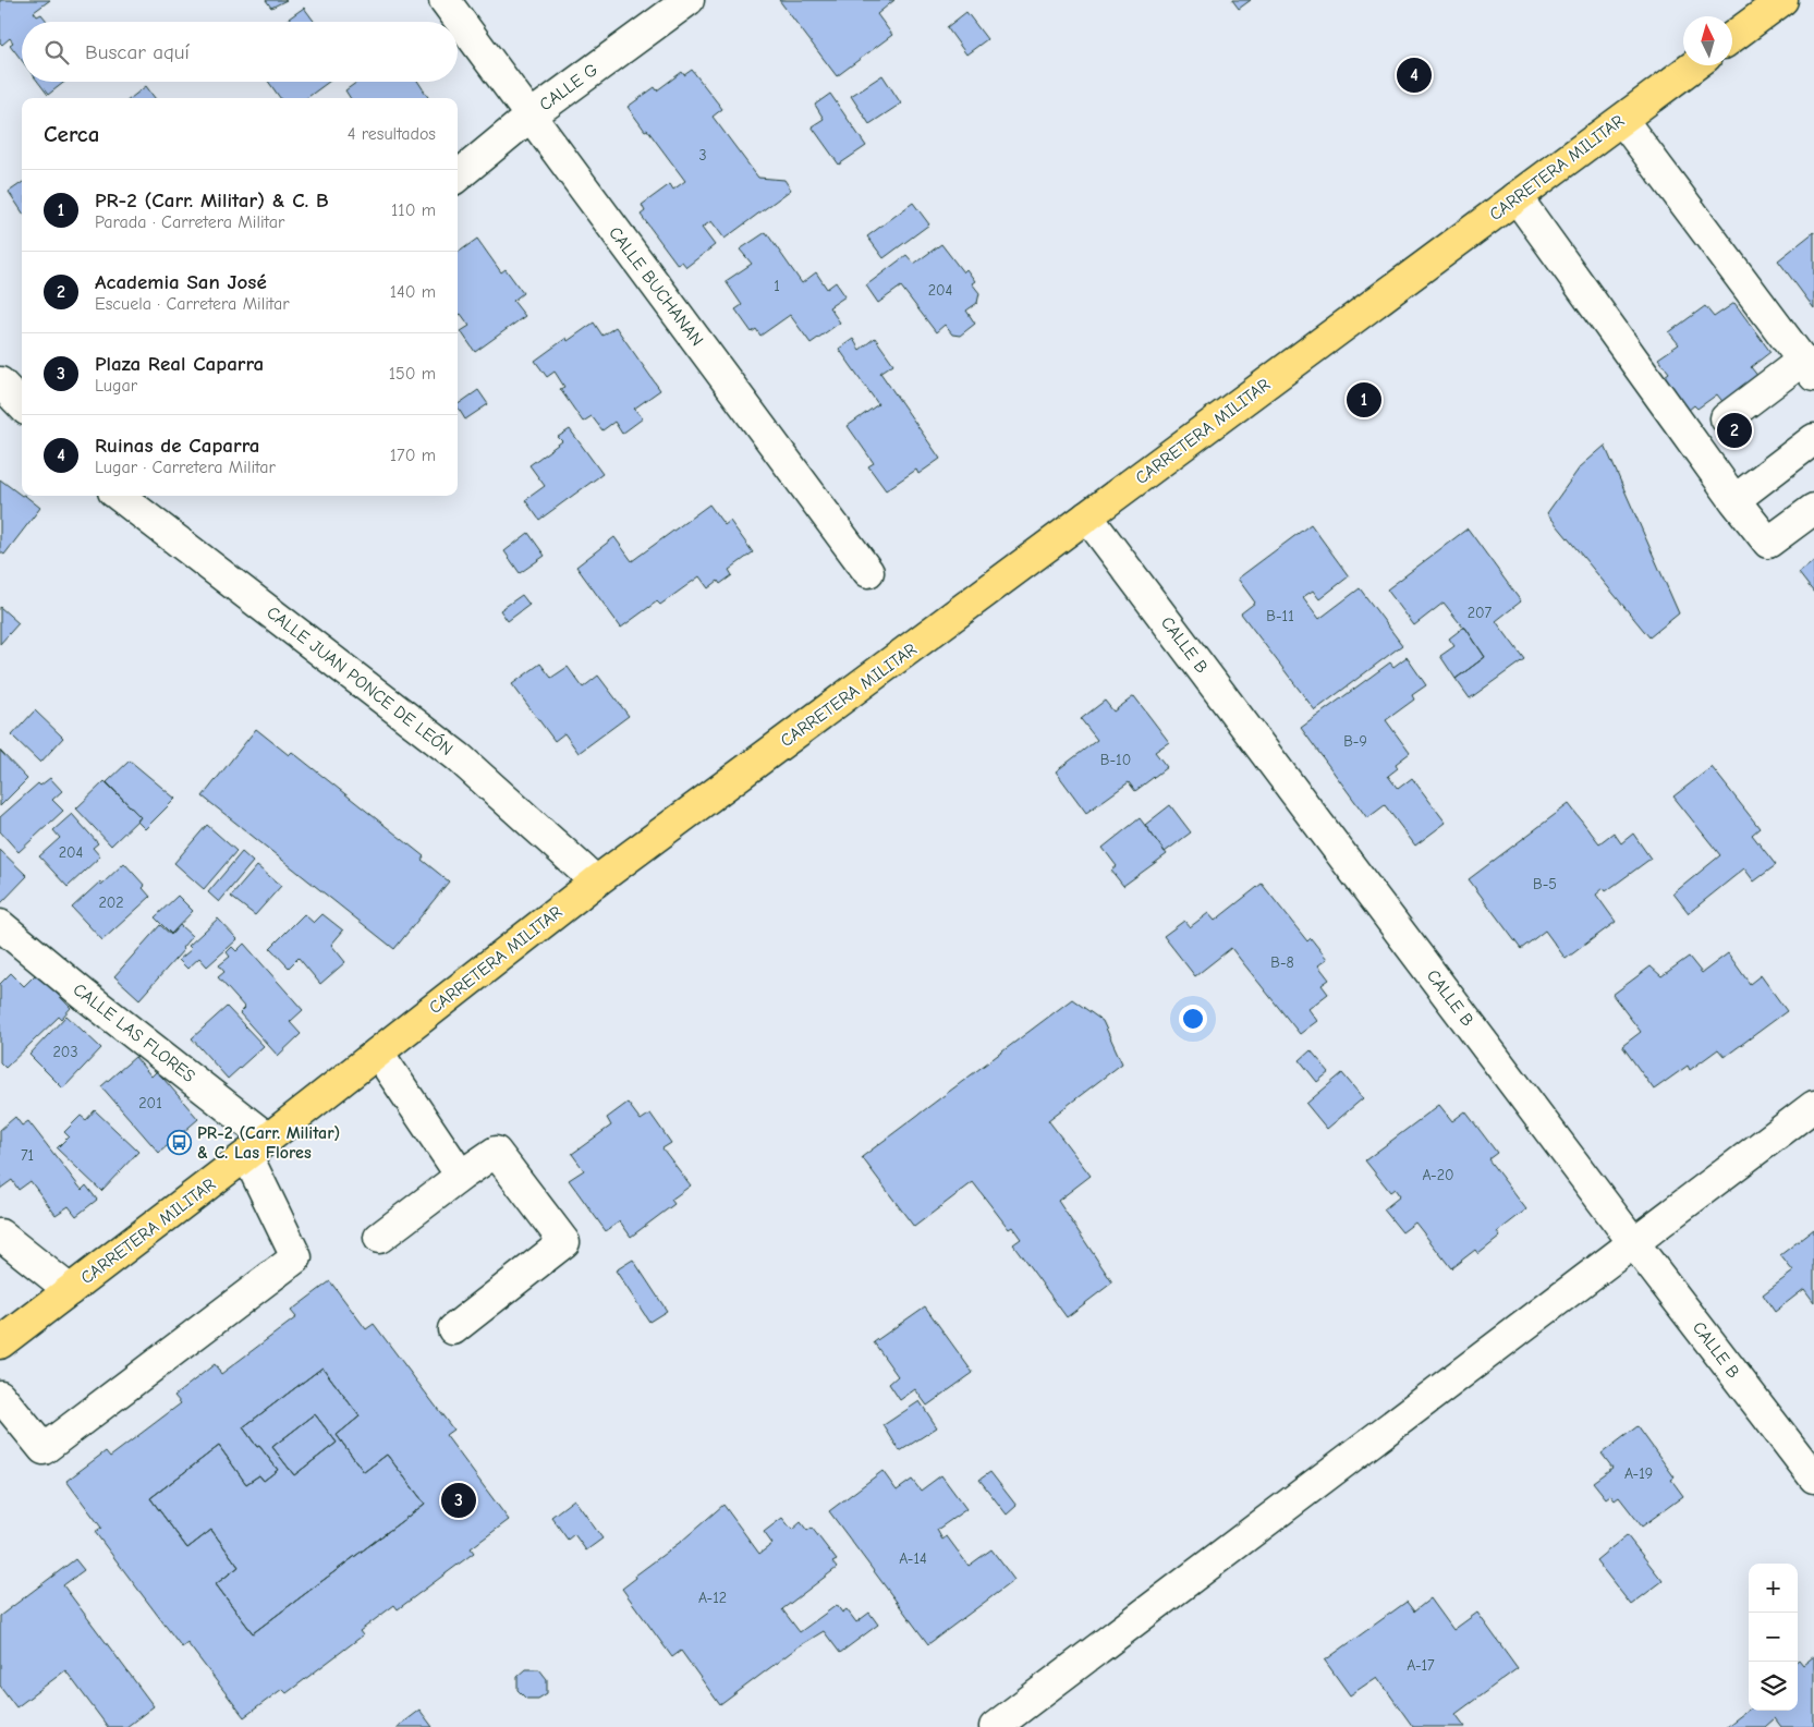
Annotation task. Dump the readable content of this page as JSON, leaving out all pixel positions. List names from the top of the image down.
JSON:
{
  "streets": {
    "main road": ["CARRETERA MILITAR"],
    "street": [
      "CALLE G",
      "CALLE BUCHANAN",
      "CALLE B",
      "CALLE JUAN PONCE DE LEÓN",
      "CALLE LAS FLORES"
    ]
  },
  "crossings": [
    ["CALLE G", "CALLE BUCHANAN"],
    ["CARRETERA MILITAR", "CALLE B"],
    ["CARRETERA MILITAR", "CALLE JUAN PONCE DE LEÓN"],
    ["CARRETERA MILITAR", "CALLE LAS FLORES"]
  ],
  "places": {
    "bus stop": ["PR-2 (Carr. Militar) & C. Las Flores"]
  },
  "house_numbers": [
    "3",
    "1",
    "204",
    "207",
    "B-11",
    "B-9",
    "B-10",
    "204",
    "B-5",
    "202",
    "B-8",
    "203",
    "201",
    "71",
    "A-20",
    "A-19",
    "A-14",
    "A-12",
    "A-17"
  ],
  "north": "top",
  "page": {
    "search": "Buscar aquí",
    "pins": [
      "4",
      "1",
      "2",
      "3"
    ],
    "heading": ["Cerca", "4 resultados"],
    "list": [
      {
        "mark": "1",
        "name": "PR-2 (Carr. Militar) & C. B",
        "note": "Parada · Carretera Militar",
        "value": "110 m"
      },
      {
        "mark": "2",
        "name": "Academia San José",
        "note": "Escuela · Carretera Militar",
        "value": "140 m"
      },
      {
        "mark": "3",
        "name": "Plaza Real Caparra",
        "note": "Lugar",
        "value": "150 m"
      },
      {
        "mark": "4",
        "name": "Ruinas de Caparra",
        "note": "Lugar · Carretera Militar",
        "value": "170 m"
      }
    ],
    "map_buttons": ["+", "−"]
  }
}
